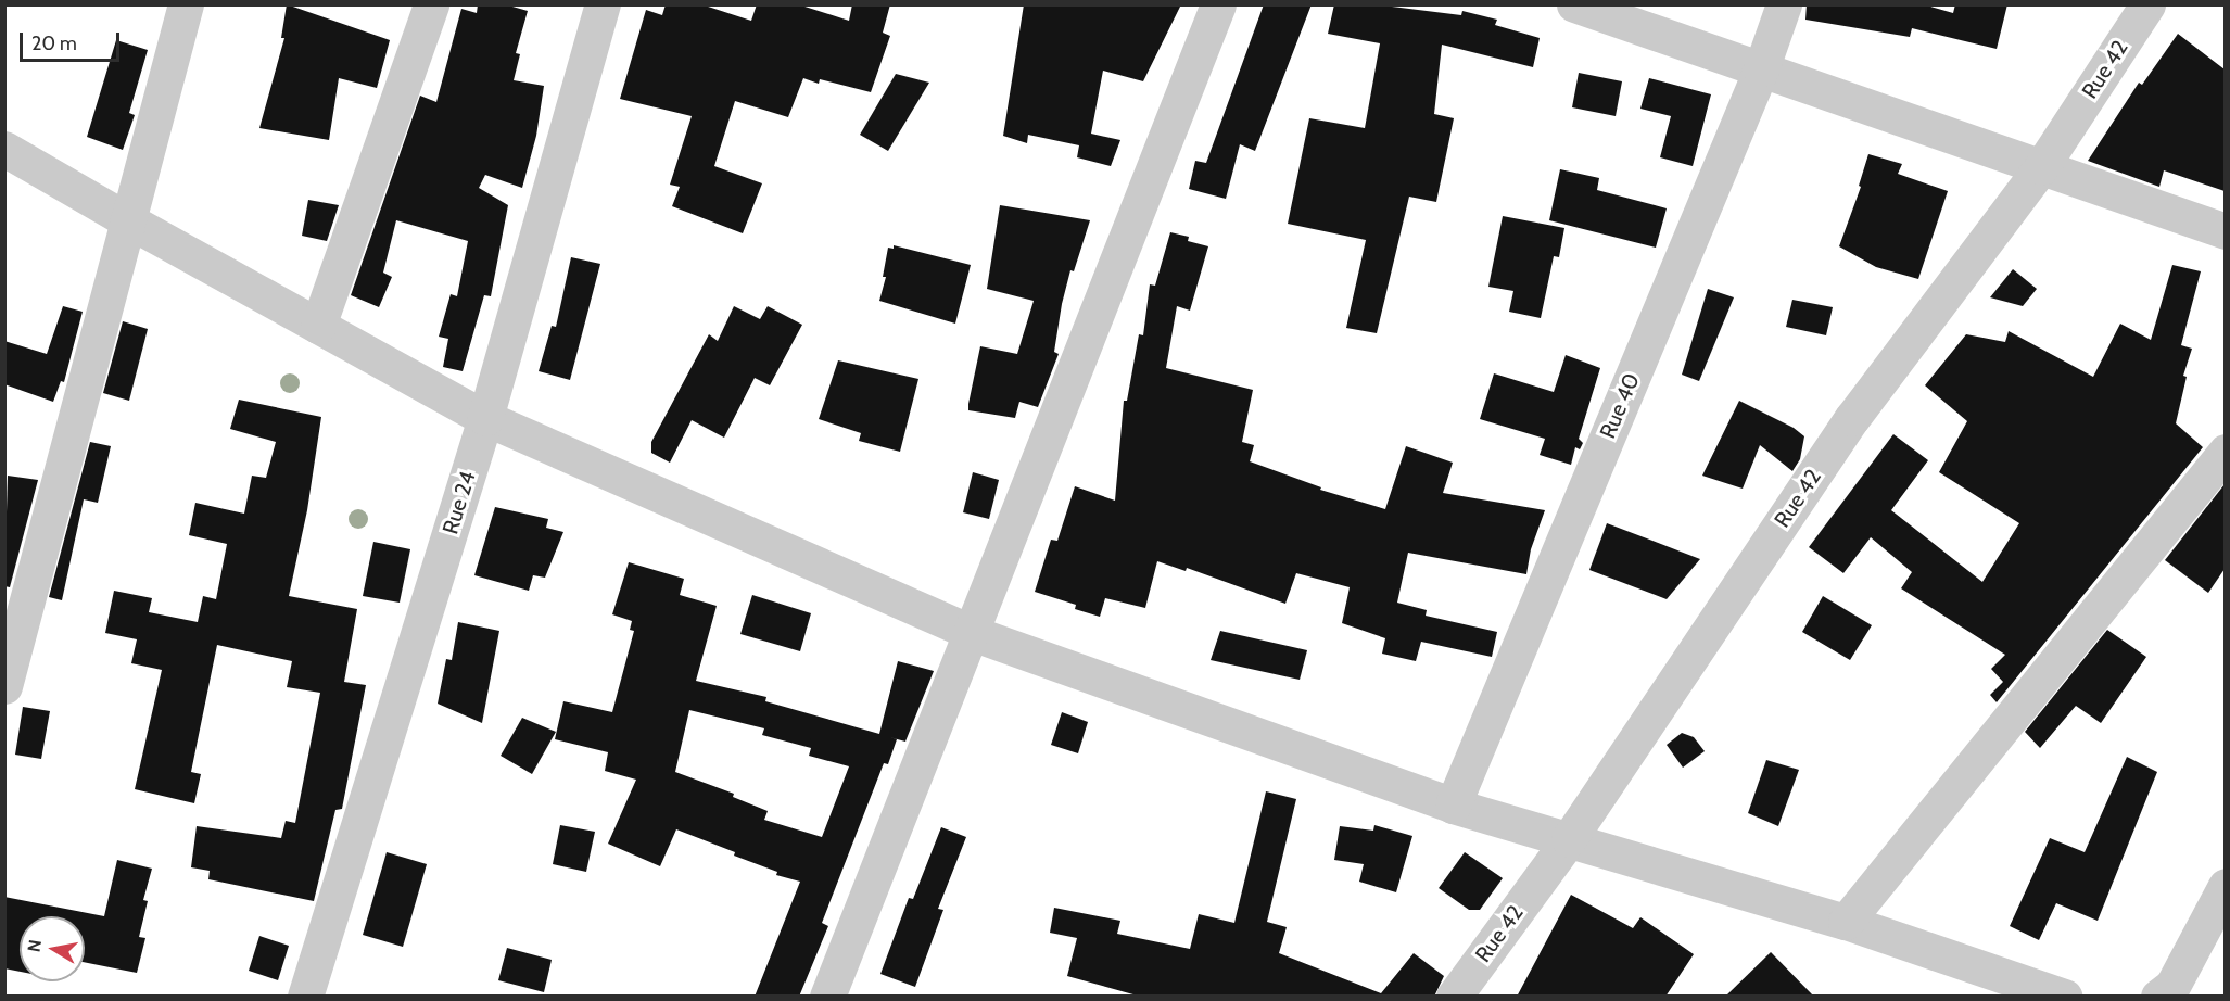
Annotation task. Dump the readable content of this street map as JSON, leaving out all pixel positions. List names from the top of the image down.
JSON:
{
  "streets": {
    "street": ["Rue 42", "Rue 40", "Rue 24"]
  },
  "scale_bar": "20 m",
  "north": "left"
}
